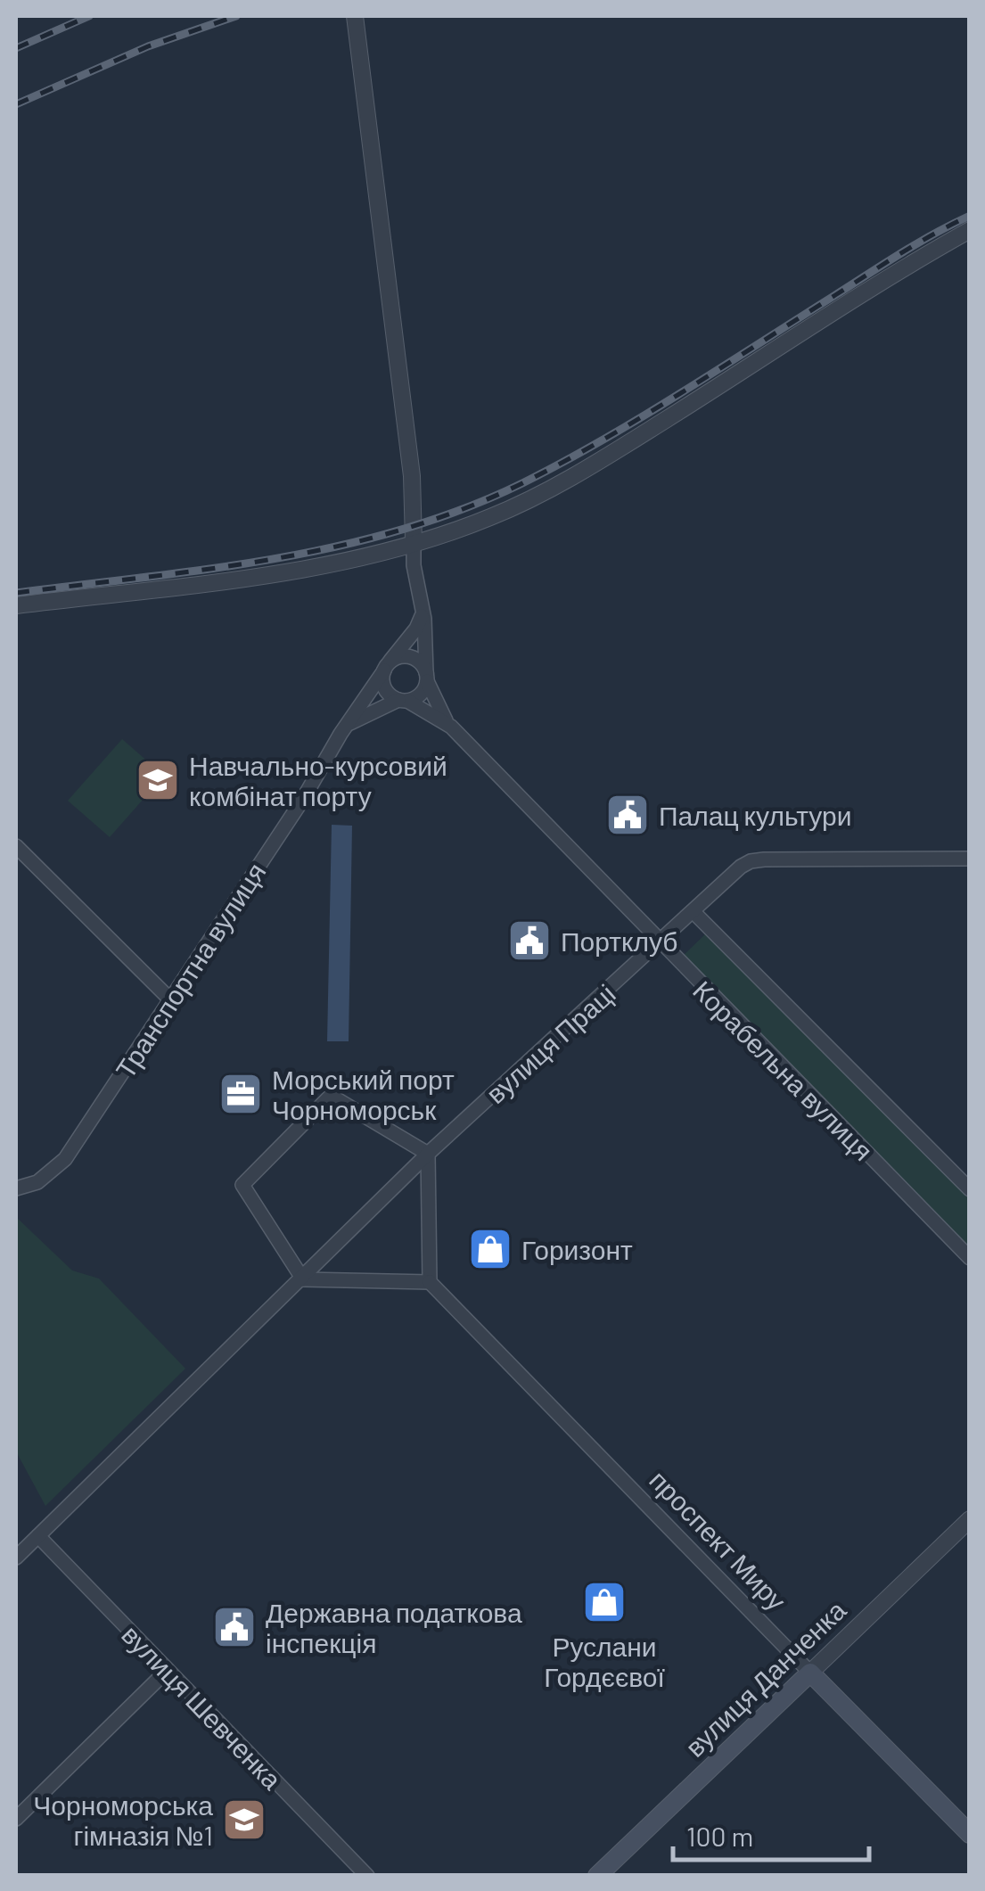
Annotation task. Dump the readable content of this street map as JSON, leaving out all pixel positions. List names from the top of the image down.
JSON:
{
  "streets": {
    "main road": ["проспект Миру", "вулиця Данченка"],
    "street": [
      "Транспортна вулиця",
      "вулиця Праці",
      "Корабельна вулиця",
      "вулиця Шевченка"
    ]
  },
  "crossings": [
    ["вулиця Праці", "Корабельна вулиця"],
    ["проспект Миру", "вулиця Данченка"]
  ],
  "places": {
    "school or university": ["Навчально-курсовий комбінат порту", "Чорноморська гімназія №1"],
    "public building": ["Палац культури", "Портклуб", "Державна податкова інспекція"],
    "office": ["Морський порт Чорноморськ"],
    "shop": ["Горизонт", "Руслани Гордєєвої"]
  },
  "scale_bar": "100 m"
}
